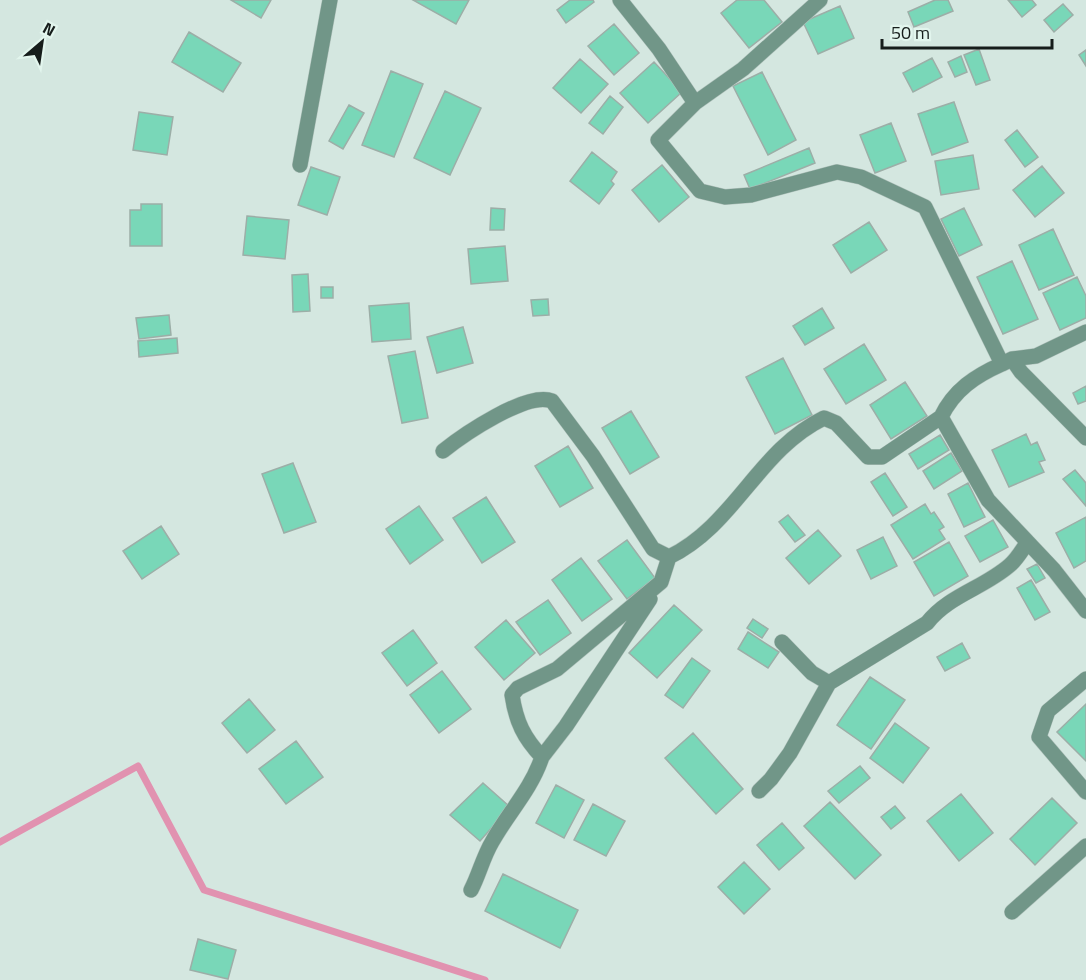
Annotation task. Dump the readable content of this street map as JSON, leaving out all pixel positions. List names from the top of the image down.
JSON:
{
  "scale_bar": "50 m",
  "north": "top right"
}
